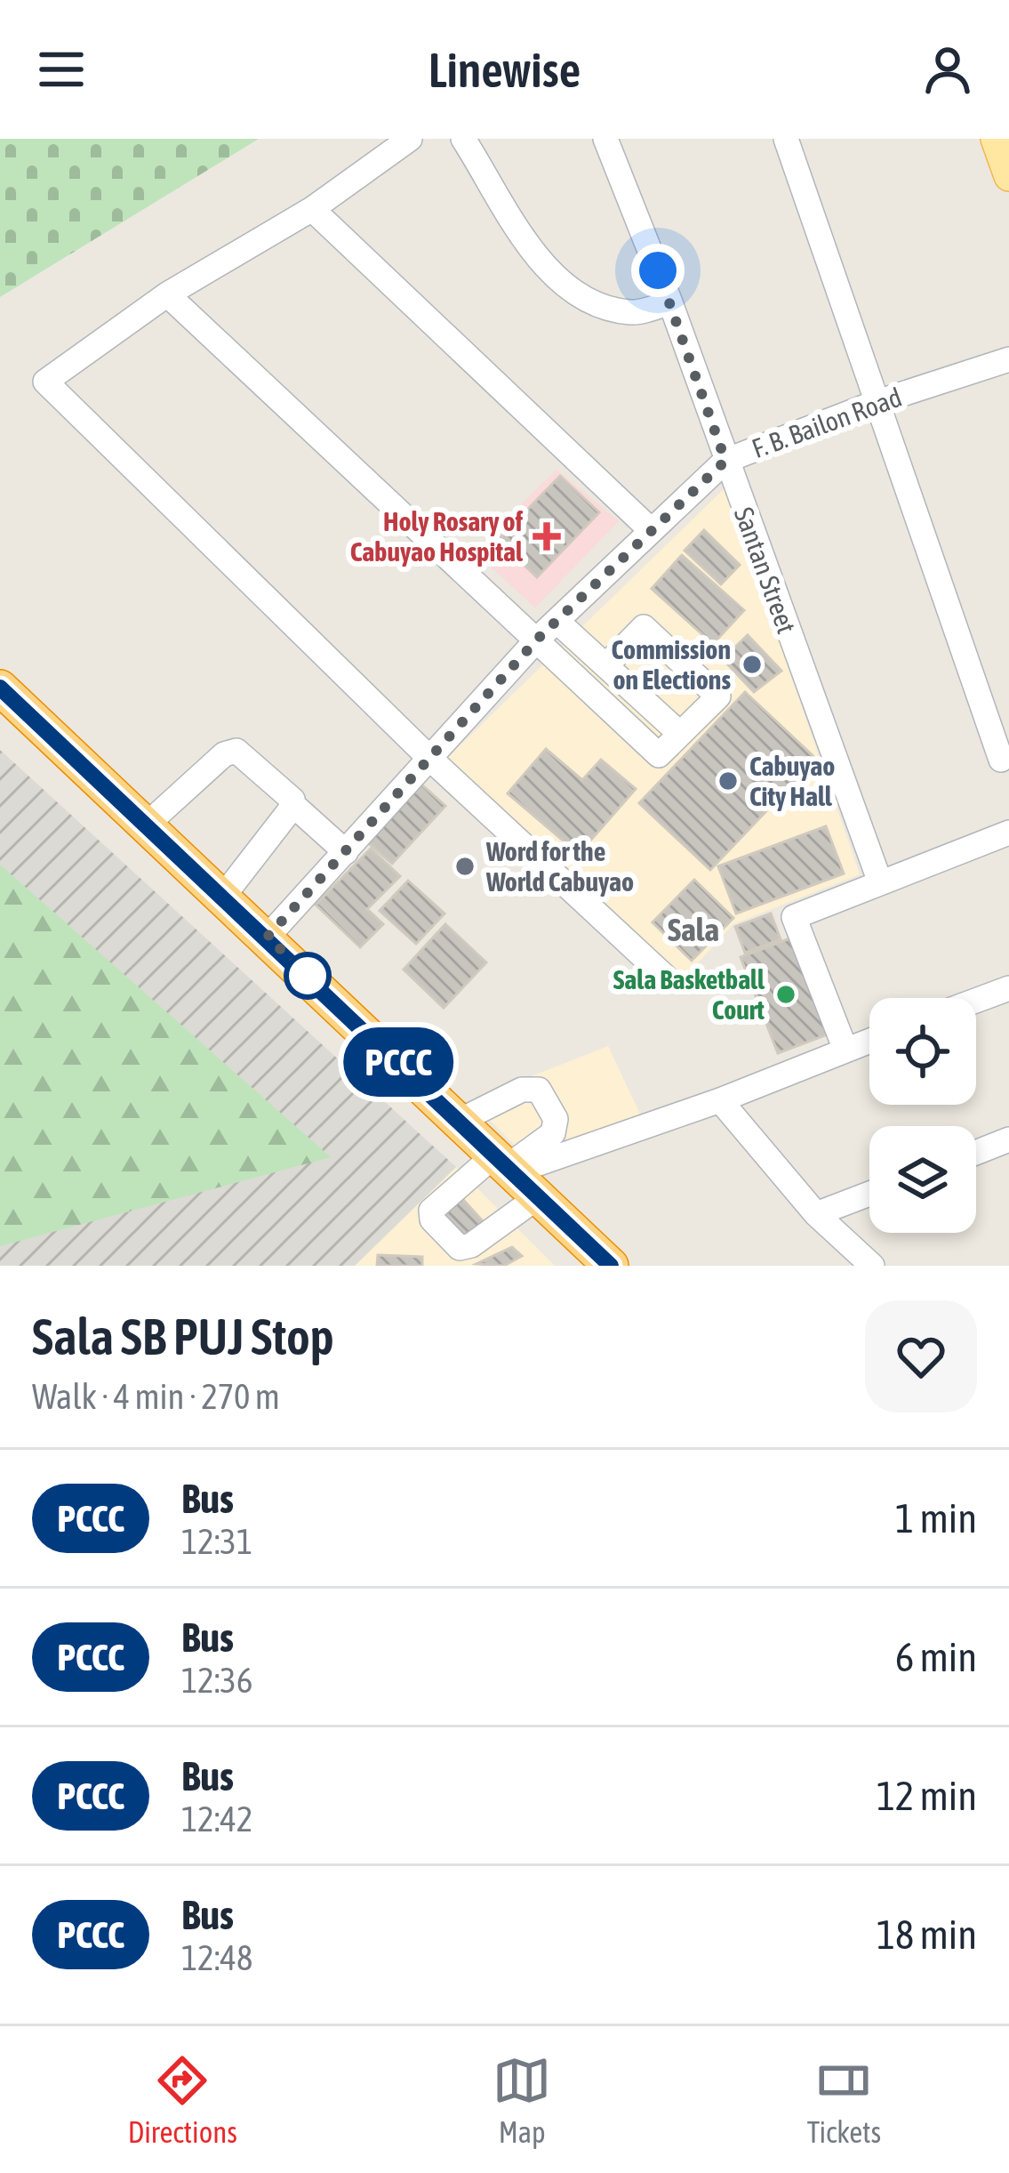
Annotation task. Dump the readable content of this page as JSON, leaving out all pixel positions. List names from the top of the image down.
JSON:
{
  "streets": {
    "street": ["F. B. Bailon Road", "Santan Street"]
  },
  "crossings": [
    ["F. B. Bailon Road", "Santan Street"]
  ],
  "districts": ["Sala"],
  "places": {
    "health": ["Holy Rosary of Cabuyao Hospital"],
    "other": [
      "Commission on Elections",
      "Cabuyao City Hall",
      "Word for the World Cabuyao",
      "Sala Basketball Court"
    ]
  },
  "lines": ["bus line PCCC"],
  "page": {
    "header": "Linewise",
    "on_map": "PCCC",
    "heading": ["Sala SB PUJ Stop", "Walk · 4 min · 270 m"],
    "list": [
      {
        "mark": "PCCC",
        "name": "Bus",
        "note": "12:31",
        "value": "1 min"
      },
      {
        "mark": "PCCC",
        "name": "Bus",
        "note": "12:36",
        "value": "6 min"
      },
      {
        "mark": "PCCC",
        "name": "Bus",
        "note": "12:42",
        "value": "12 min"
      },
      {
        "mark": "PCCC",
        "name": "Bus",
        "note": "12:48",
        "value": "18 min"
      }
    ],
    "tabs": ["Directions", "Map", "Tickets"]
  }
}
